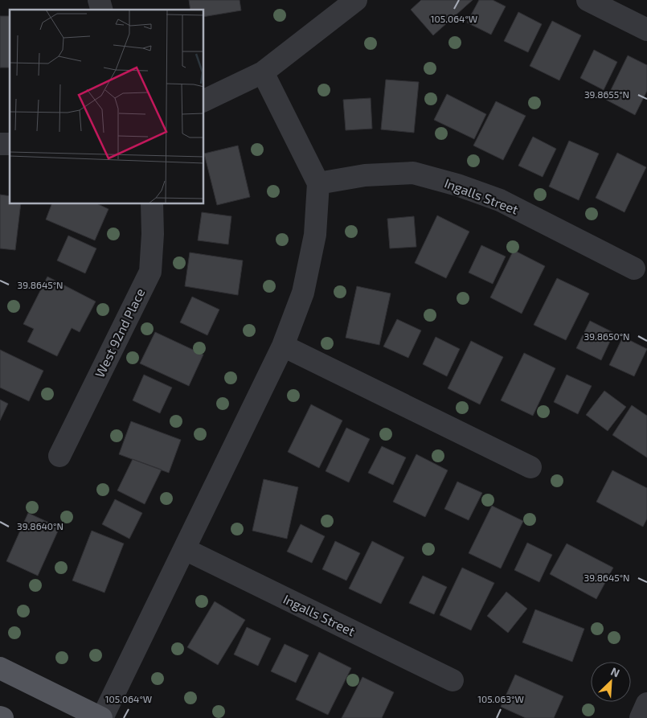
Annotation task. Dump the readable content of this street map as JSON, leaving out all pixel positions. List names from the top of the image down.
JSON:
{
  "streets": {
    "street": ["Ingalls Street", "West 92nd Place"]
  },
  "north": "top right",
  "coordinates": [
    "105.064°W",
    "39.8655°N",
    "39.8645°N",
    "39.8650°N",
    "39.8640°N",
    "105.063°W"
  ]
}
